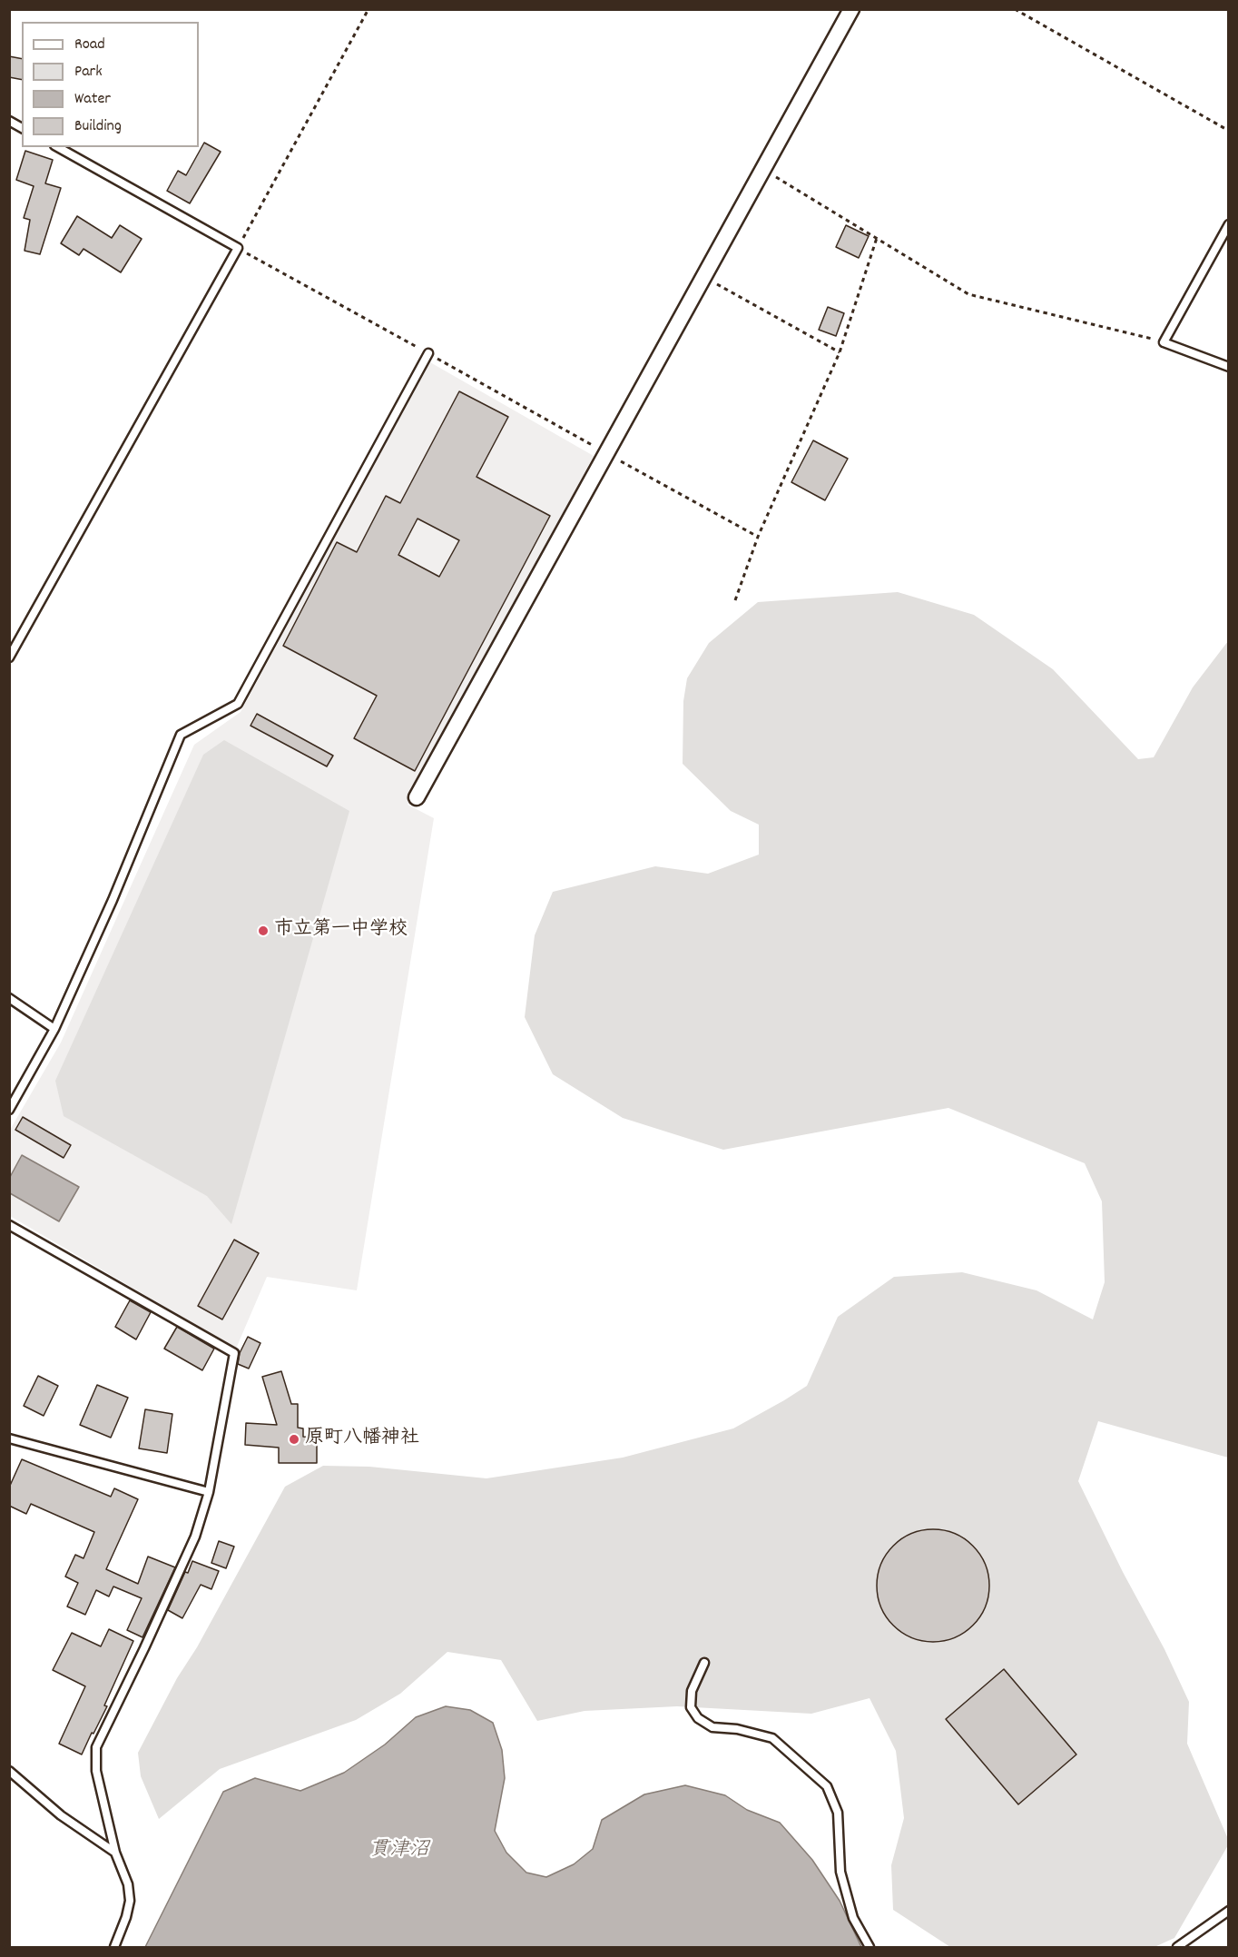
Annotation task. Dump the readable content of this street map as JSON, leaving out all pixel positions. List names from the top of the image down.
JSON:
{
  "water": ["貫津沼"],
  "places": ["市立第一中学校", "原町八幡神社"],
  "legend": [
    "Road",
    "Park",
    "Water",
    "Building"
  ]
}
